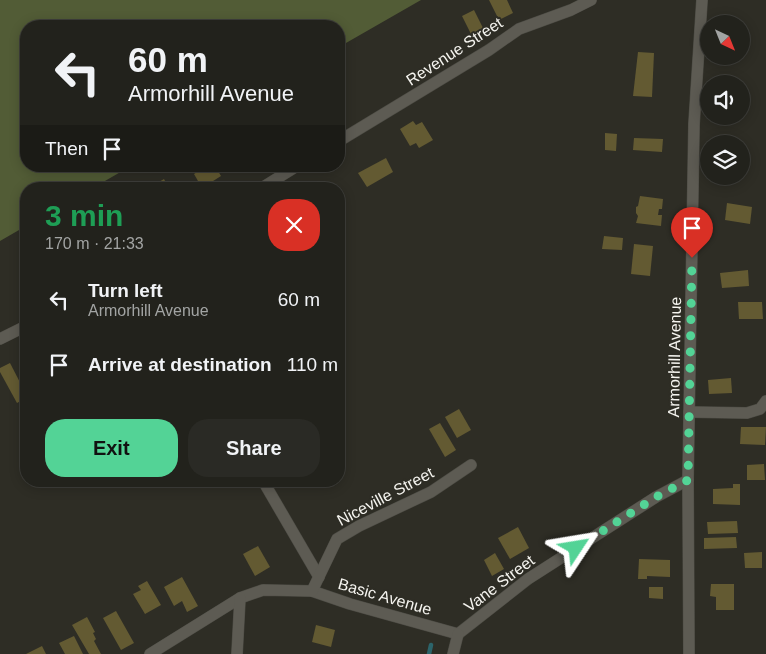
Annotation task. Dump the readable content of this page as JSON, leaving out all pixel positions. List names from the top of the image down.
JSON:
{
  "streets": {
    "street": [
      "Revenue Street",
      "Armorhill Avenue",
      "Niceville Street",
      "Vane Street",
      "Basic Avenue"
    ]
  },
  "crossings": [
    ["Armorhill Avenue", "Vane Street"],
    ["Niceville Street", "Basic Avenue"],
    ["Vane Street", "Basic Avenue"]
  ],
  "north": "bottom right",
  "page": {
    "turn": ["60 m", "Armorhill Avenue"],
    "then": "Then",
    "heading": ["3 min", "170 m · 21:33"],
    "list": [
      {
        "name": "Turn left",
        "note": "Armorhill Avenue",
        "value": "60 m"
      },
      {
        "name": "Arrive at destination",
        "value": "110 m"
      }
    ],
    "buttons": ["Exit", "Share"]
  }
}
